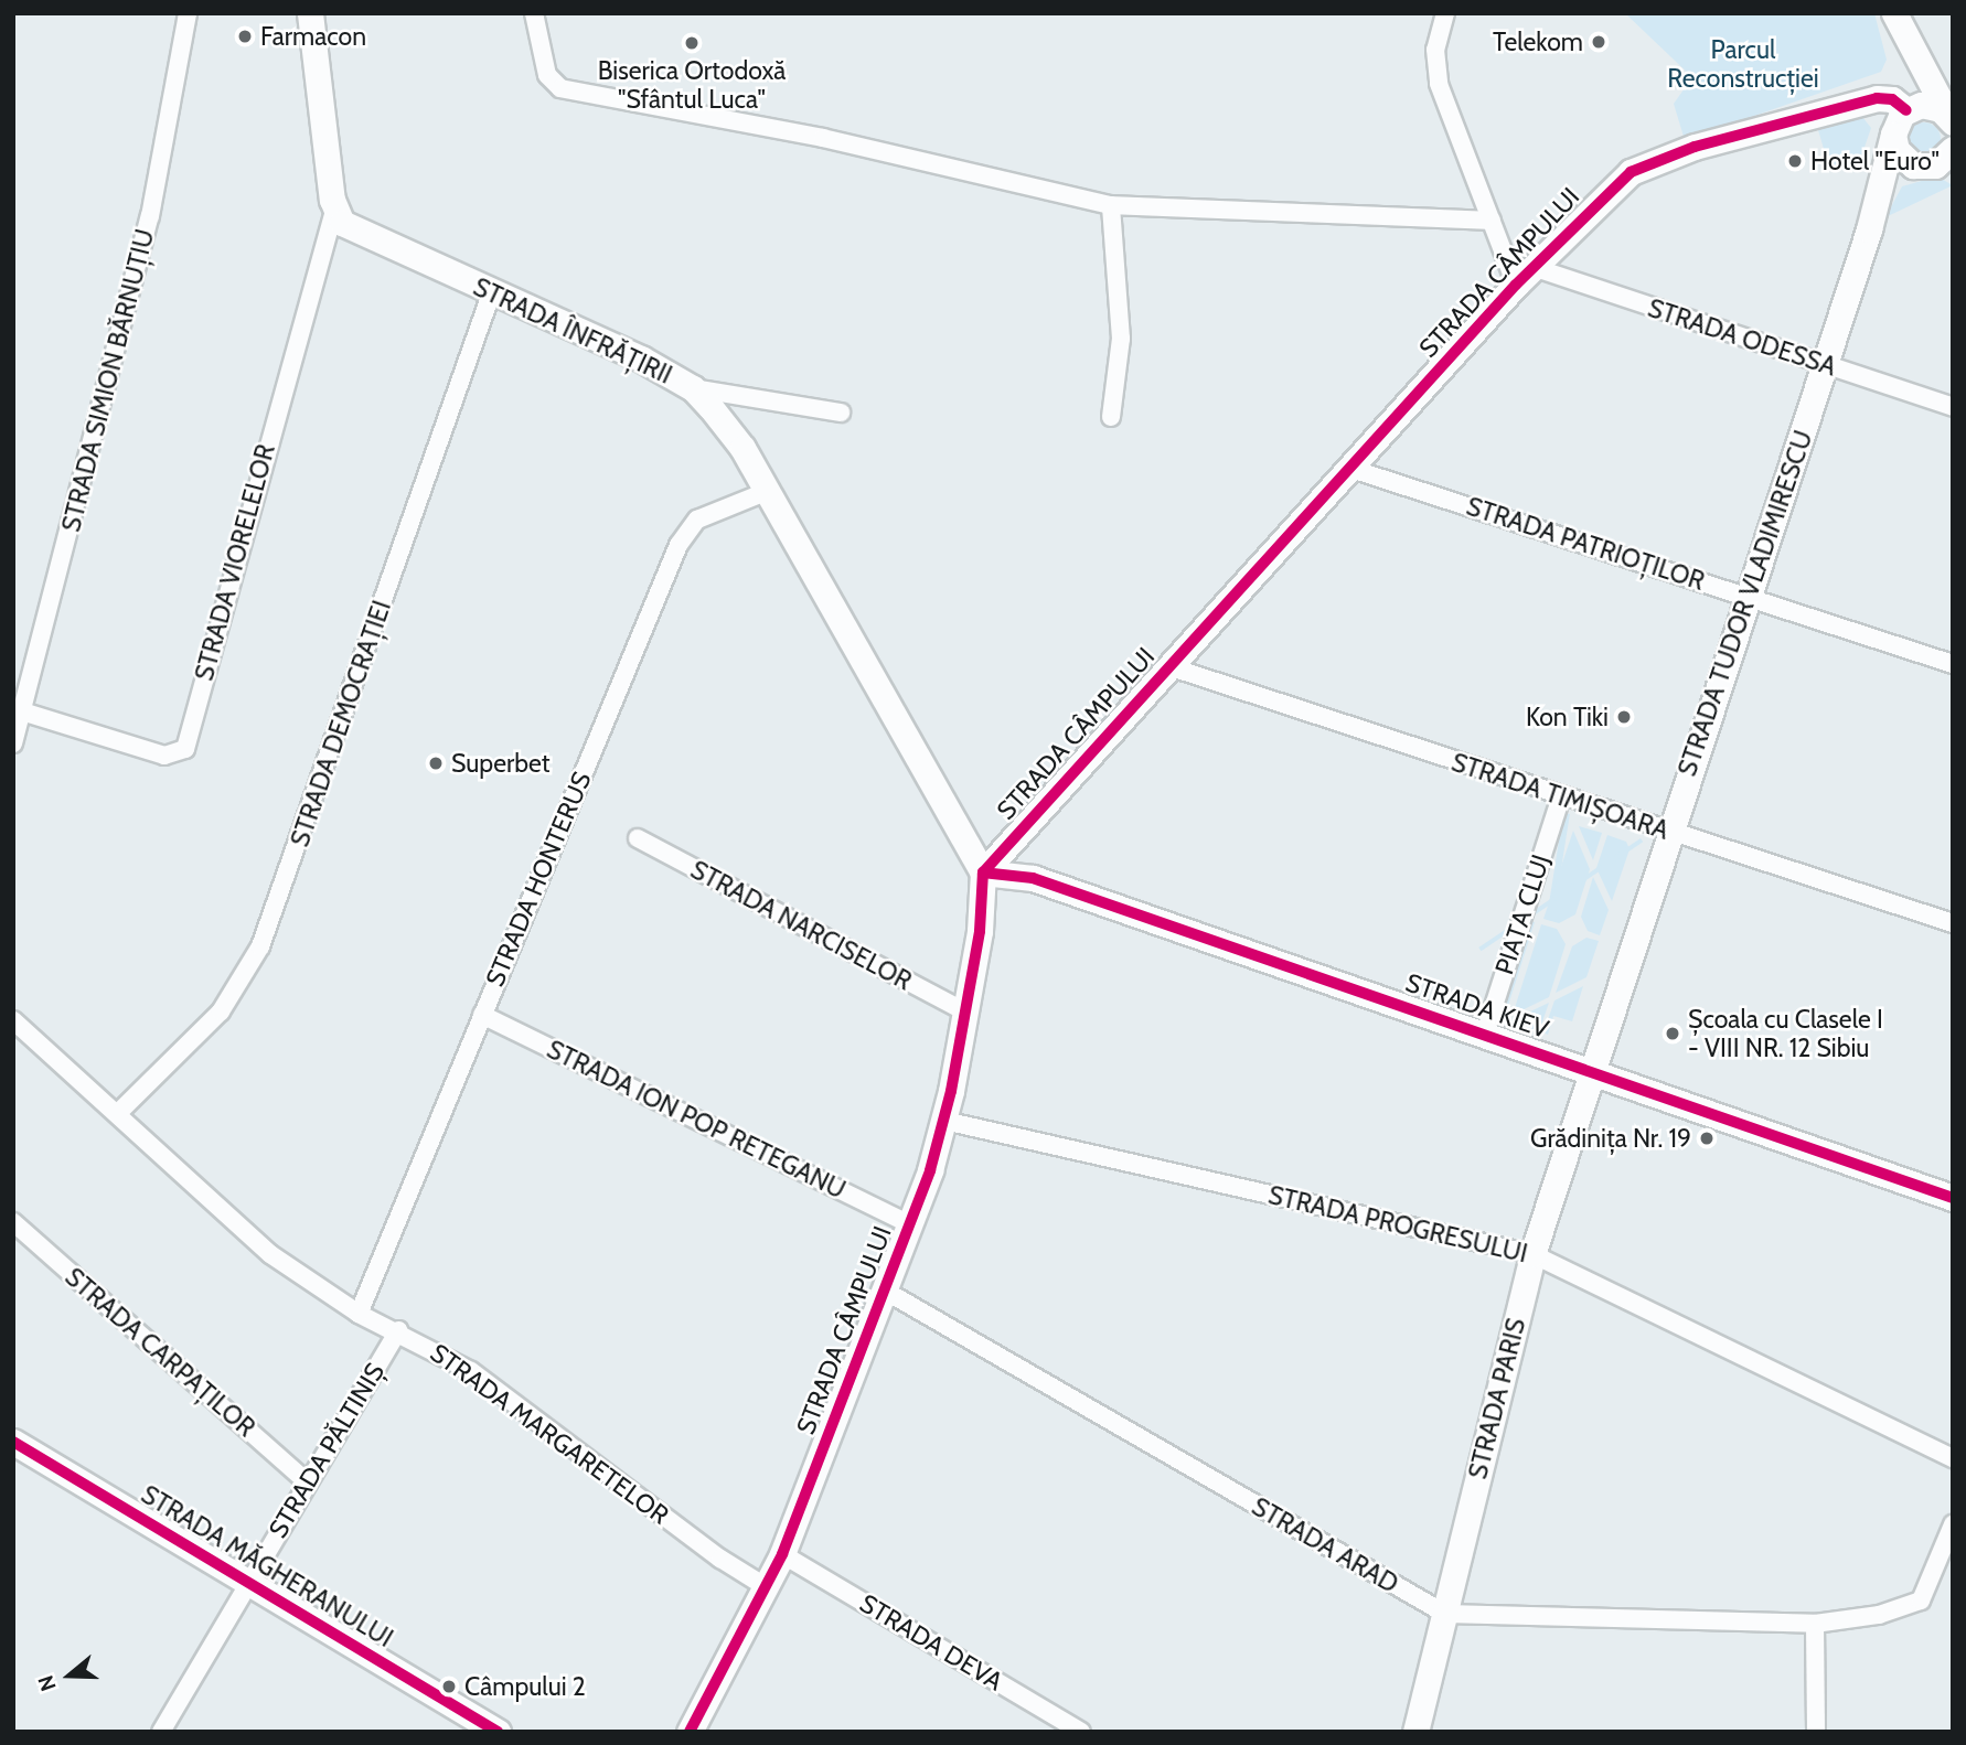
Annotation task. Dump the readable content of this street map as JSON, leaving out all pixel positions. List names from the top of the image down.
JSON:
{
  "streets": {
    "street": [
      "STRADA CÂMPULUI",
      "STRADA ÎNFRĂȚIRII",
      "STRADA ODESSA",
      "STRADA SIMION BĂRNUȚIU",
      "STRADA PATRIOȚILOR",
      "STRADA VIORELELOR",
      "STRADA TUDOR VLADIMIRESCU",
      "STRADA DEMOCRAȚIEI",
      "STRADA TIMIȘOARA",
      "STRADA HONTERUS",
      "PIAȚA CLUJ",
      "STRADA NARCISELOR",
      "STRADA KIEV",
      "STRADA ION POP RETEGANU",
      "STRADA PROGRESULUI",
      "STRADA CARPAȚILOR",
      "STRADA PARIS",
      "STRADA MARGARETELOR",
      "STRADA PĂLTINIȘ",
      "STRADA ARAD",
      "STRADA MĂGHERANULUI",
      "STRADA DEVA"
    ]
  },
  "crossings": [
    ["STRADA CÂMPULUI", "STRADA ÎNFRĂȚIRII"],
    ["STRADA CÂMPULUI", "STRADA ODESSA"],
    ["STRADA CÂMPULUI", "STRADA PATRIOȚILOR"],
    ["STRADA CÂMPULUI", "STRADA TUDOR VLADIMIRESCU"],
    ["STRADA CÂMPULUI", "STRADA TIMIȘOARA"],
    ["STRADA CÂMPULUI", "STRADA NARCISELOR"],
    ["STRADA CÂMPULUI", "STRADA KIEV"],
    ["STRADA CÂMPULUI", "STRADA ION POP RETEGANU"],
    ["STRADA CÂMPULUI", "STRADA PROGRESULUI"],
    ["STRADA CÂMPULUI", "STRADA MARGARETELOR"],
    ["STRADA CÂMPULUI", "STRADA ARAD"],
    ["STRADA CÂMPULUI", "STRADA DEVA"],
    ["STRADA ÎNFRĂȚIRII", "STRADA VIORELELOR"],
    ["STRADA ÎNFRĂȚIRII", "STRADA DEMOCRAȚIEI"],
    ["STRADA ÎNFRĂȚIRII", "STRADA HONTERUS"],
    ["STRADA ÎNFRĂȚIRII", "STRADA KIEV"],
    ["STRADA ODESSA", "STRADA TUDOR VLADIMIRESCU"],
    ["STRADA SIMION BĂRNUȚIU", "STRADA VIORELELOR"],
    ["STRADA PATRIOȚILOR", "STRADA TUDOR VLADIMIRESCU"],
    ["STRADA TUDOR VLADIMIRESCU", "STRADA TIMIȘOARA"],
    ["STRADA TUDOR VLADIMIRESCU", "STRADA KIEV"],
    ["STRADA TUDOR VLADIMIRESCU", "STRADA PARIS"],
    ["STRADA DEMOCRAȚIEI", "STRADA MARGARETELOR"],
    ["STRADA TIMIȘOARA", "PIAȚA CLUJ"],
    ["STRADA HONTERUS", "STRADA ION POP RETEGANU"],
    ["STRADA HONTERUS", "STRADA MARGARETELOR"],
    ["PIAȚA CLUJ", "STRADA KIEV"],
    ["STRADA KIEV", "STRADA PARIS"],
    ["STRADA PROGRESULUI", "STRADA PARIS"],
    ["STRADA CARPAȚILOR", "STRADA PĂLTINIȘ"],
    ["STRADA PARIS", "STRADA ARAD"],
    ["STRADA MARGARETELOR", "STRADA PĂLTINIȘ"],
    ["STRADA PĂLTINIȘ", "STRADA MĂGHERANULUI"]
  ],
  "parks": ["Parcul Reconstrucției"],
  "places": [
    "Farmacon",
    "Telekom",
    "Biserica Ortodoxă \"Sfântul Luca\"",
    "Hotel \"Euro\"",
    "Kon Tiki",
    "Superbet",
    "Școala cu Clasele I - VIII NR. 12 Sibiu",
    "Grădinița Nr. 19",
    "Câmpului 2"
  ],
  "north": "left"
}
